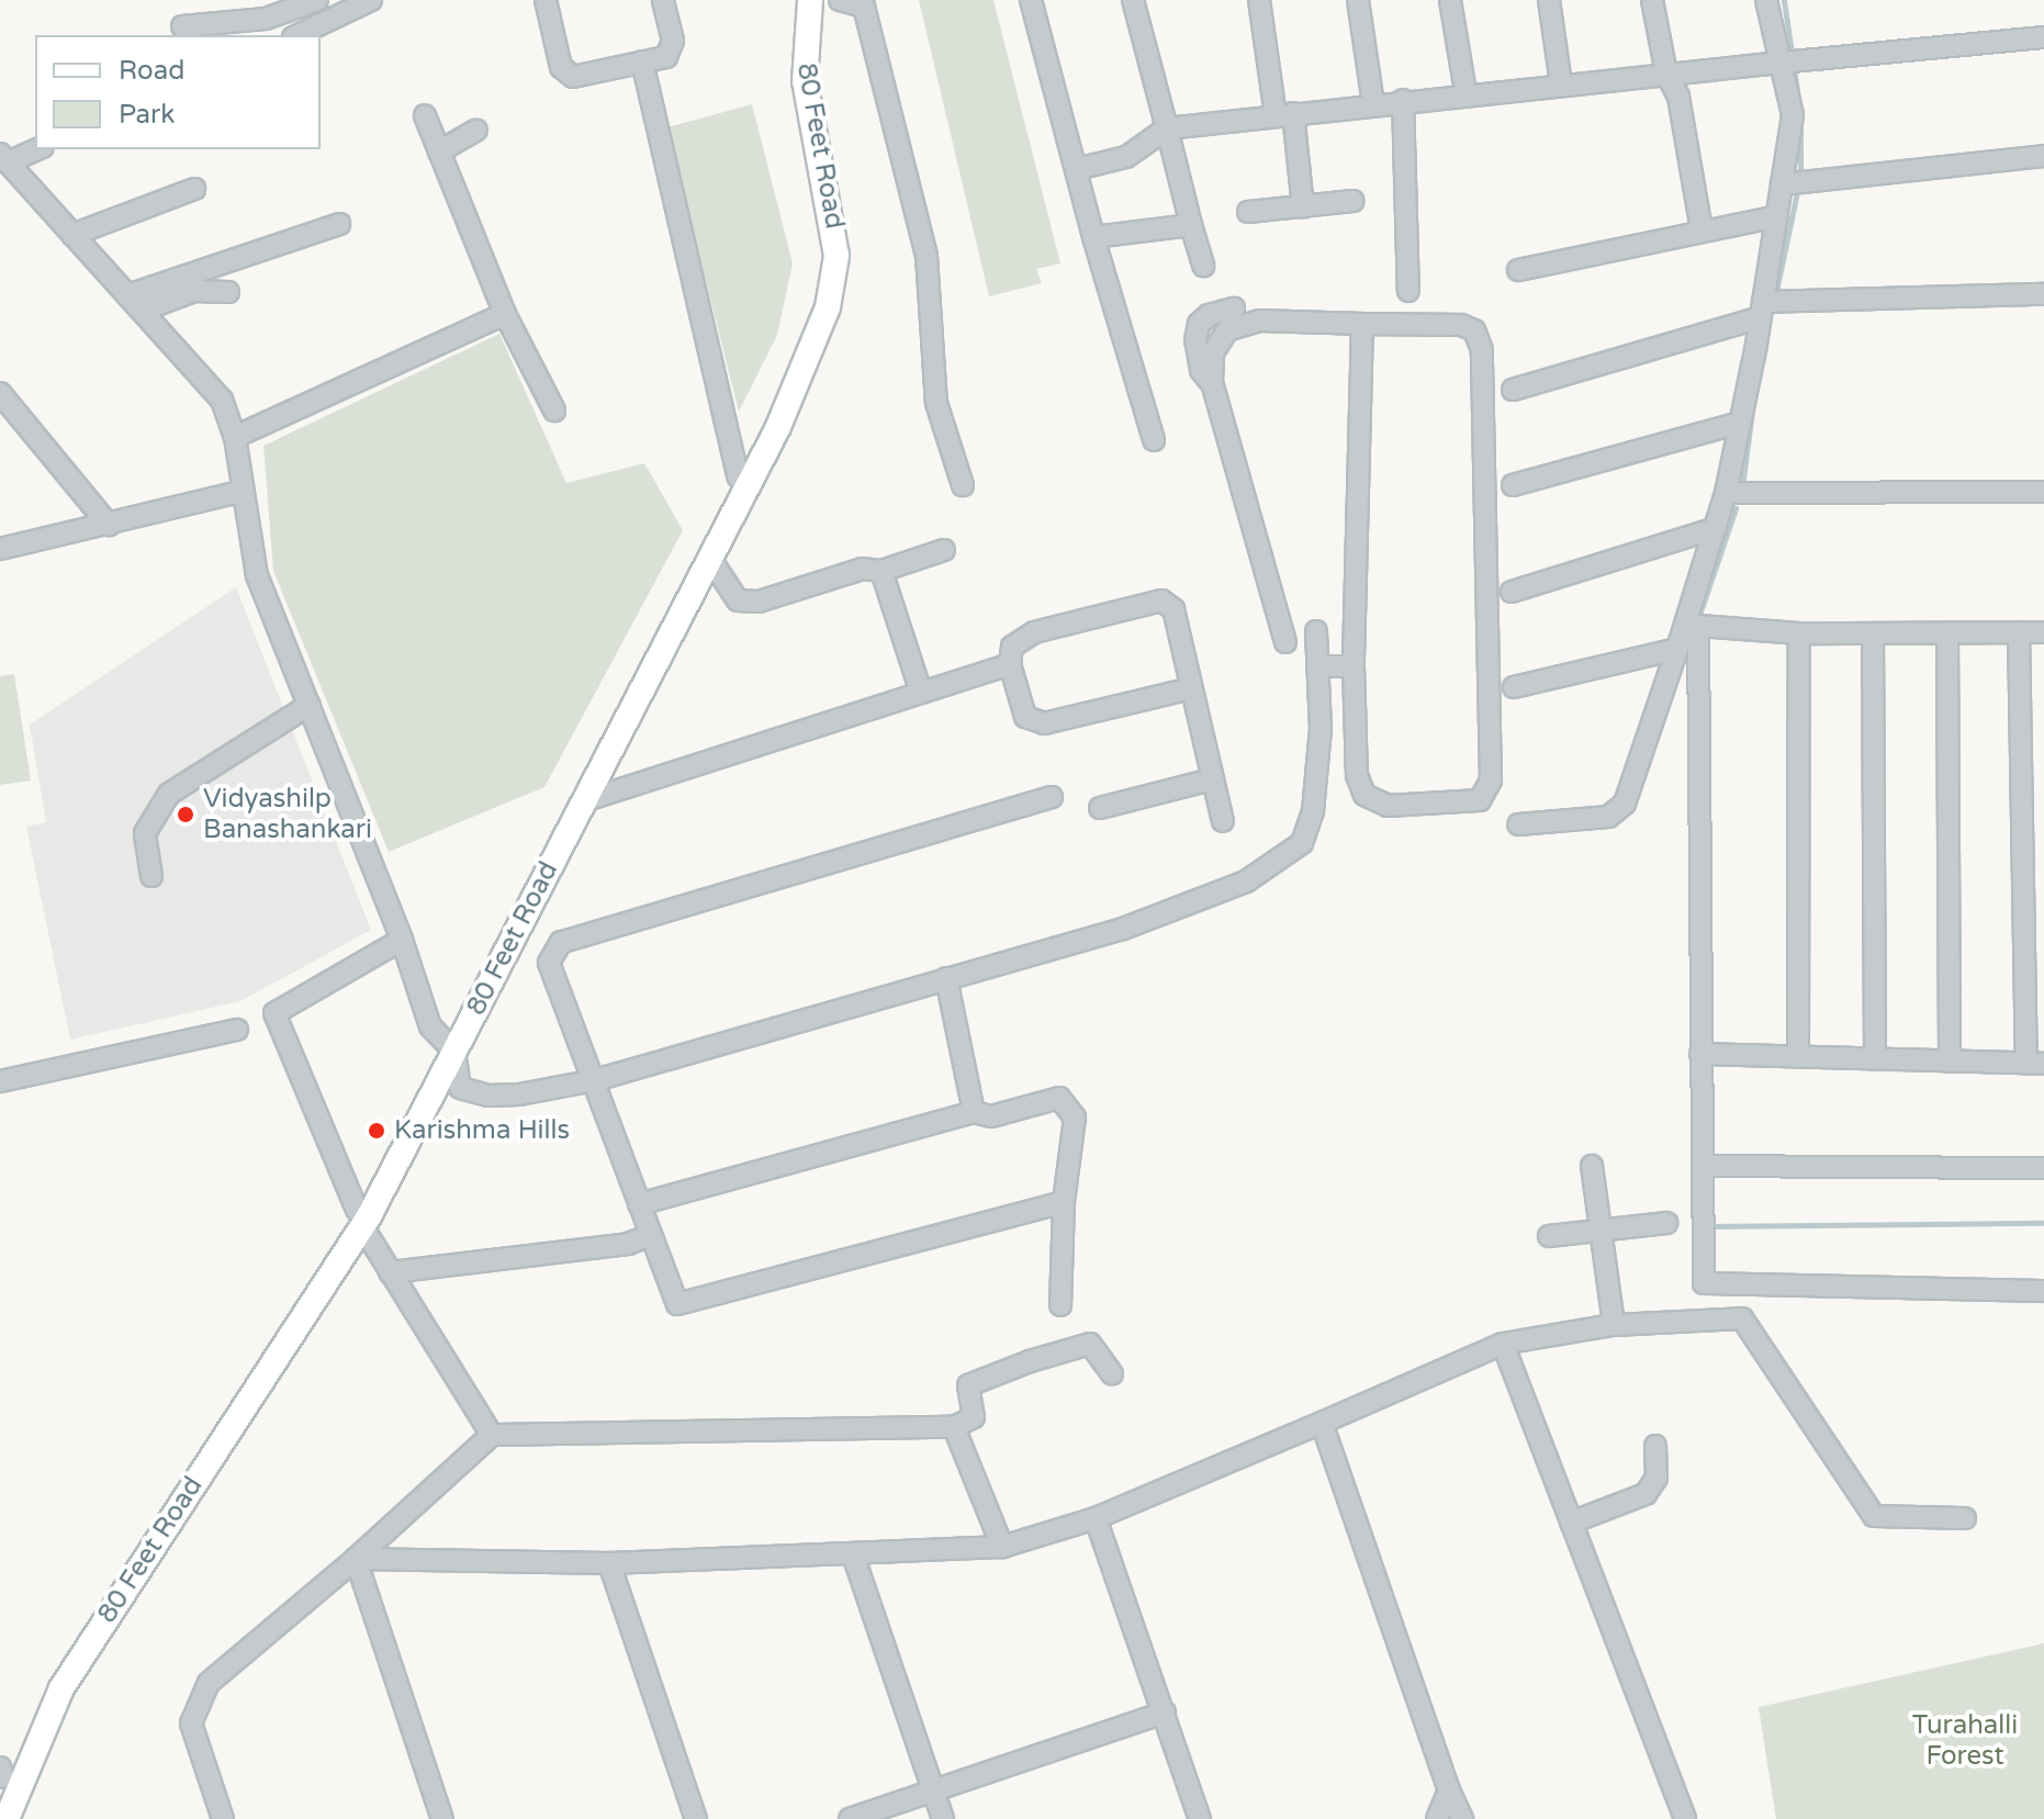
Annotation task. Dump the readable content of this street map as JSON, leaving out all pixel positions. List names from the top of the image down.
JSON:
{
  "streets": {
    "main road": ["80 Feet Road"]
  },
  "parks": ["Turahalli Forest"],
  "places": ["Vidyashilp Banashankari", "Karishma Hills"],
  "legend": ["Road", "Park"]
}
